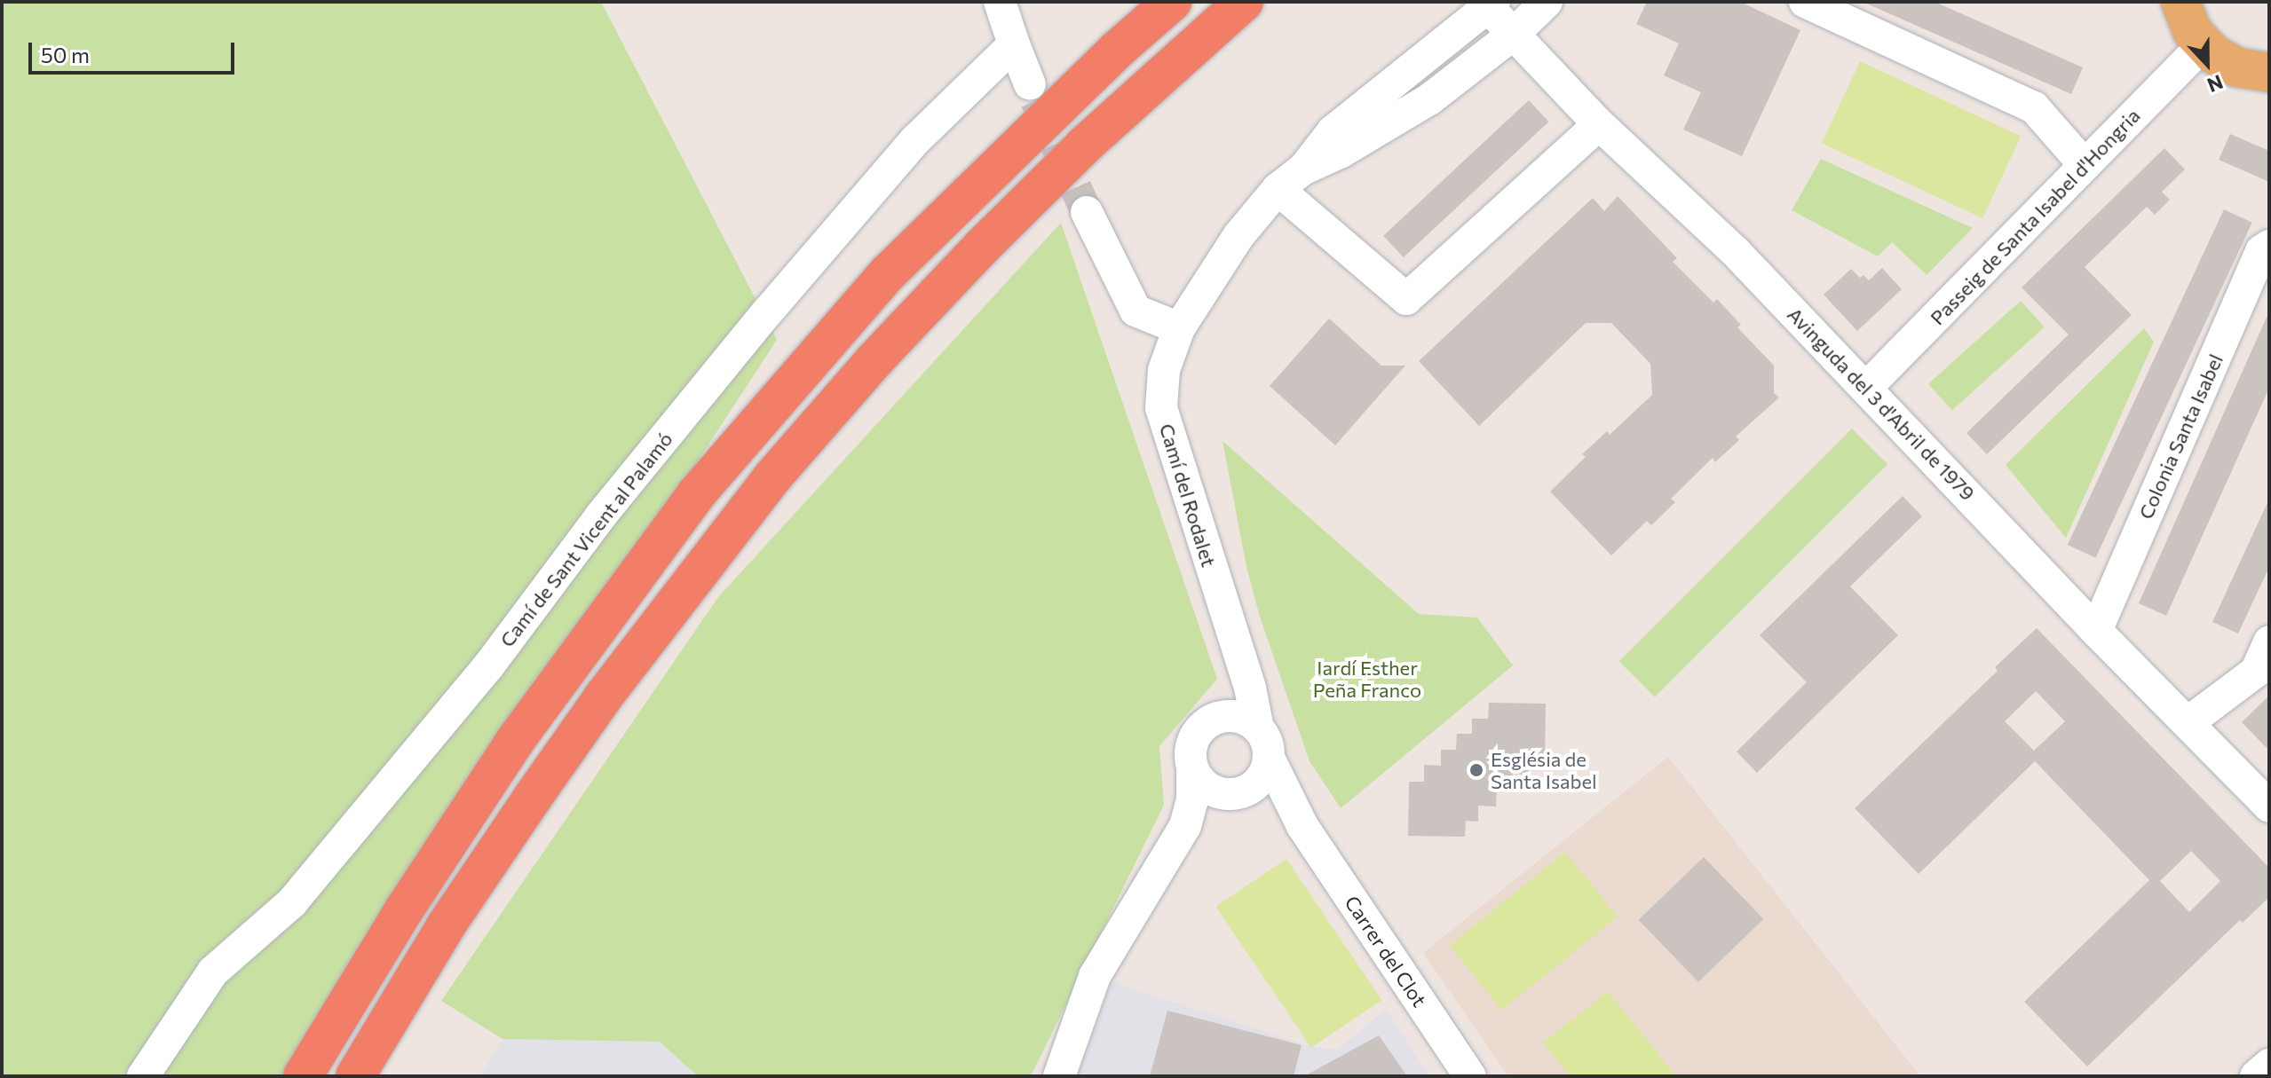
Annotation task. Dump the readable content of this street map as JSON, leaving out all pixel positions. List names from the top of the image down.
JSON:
{
  "streets": {
    "street": [
      "Passeig de Santa Isabel d'Hongria",
      "Avinguda del 3 d'Abril de 1979",
      "Colonia Santa Isabel",
      "Camí del Rodalet",
      "Camí de Sant Vicent al Palamó",
      "Carrer del Clot"
    ]
  },
  "crossings": [
    ["Passeig de Santa Isabel d'Hongria", "Avinguda del 3 d'Abril de 1979"],
    ["Avinguda del 3 d'Abril de 1979", "Colonia Santa Isabel"],
    ["Avinguda del 3 d'Abril de 1979", "Camí del Rodalet"],
    ["Camí del Rodalet", "Carrer del Clot"]
  ],
  "parks": ["Jardí Esther Peña Franco"],
  "places": ["Església de Santa Isabel"],
  "scale_bar": "50 m",
  "north": "bottom"
}
